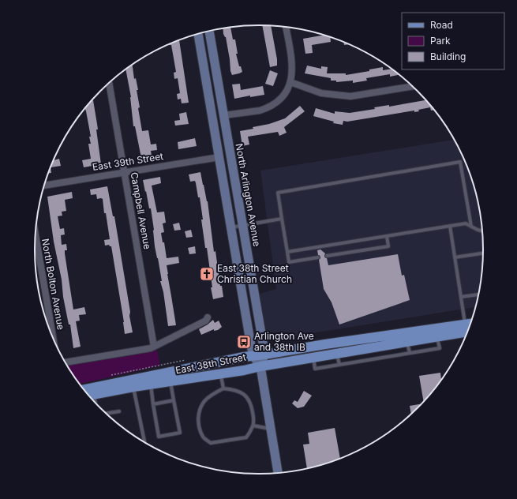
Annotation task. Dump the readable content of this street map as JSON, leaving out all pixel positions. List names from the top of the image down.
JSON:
{
  "streets": {
    "main road": ["North Arlington Avenue", "East 38th Street"],
    "street": ["East 39th Street", "Campbell Avenue", "North Bolton Avenue"]
  },
  "crossings": [
    ["East 39th Street", "North Arlington Avenue"],
    ["East 39th Street", "Campbell Avenue"],
    ["North Arlington Avenue", "East 38th Street"]
  ],
  "places": {
    "church": ["East 38th Street Christian Church"],
    "bus stop": ["Arlington Ave and 38th IB"]
  },
  "legend": ["Road", "Park", "Building"]
}
